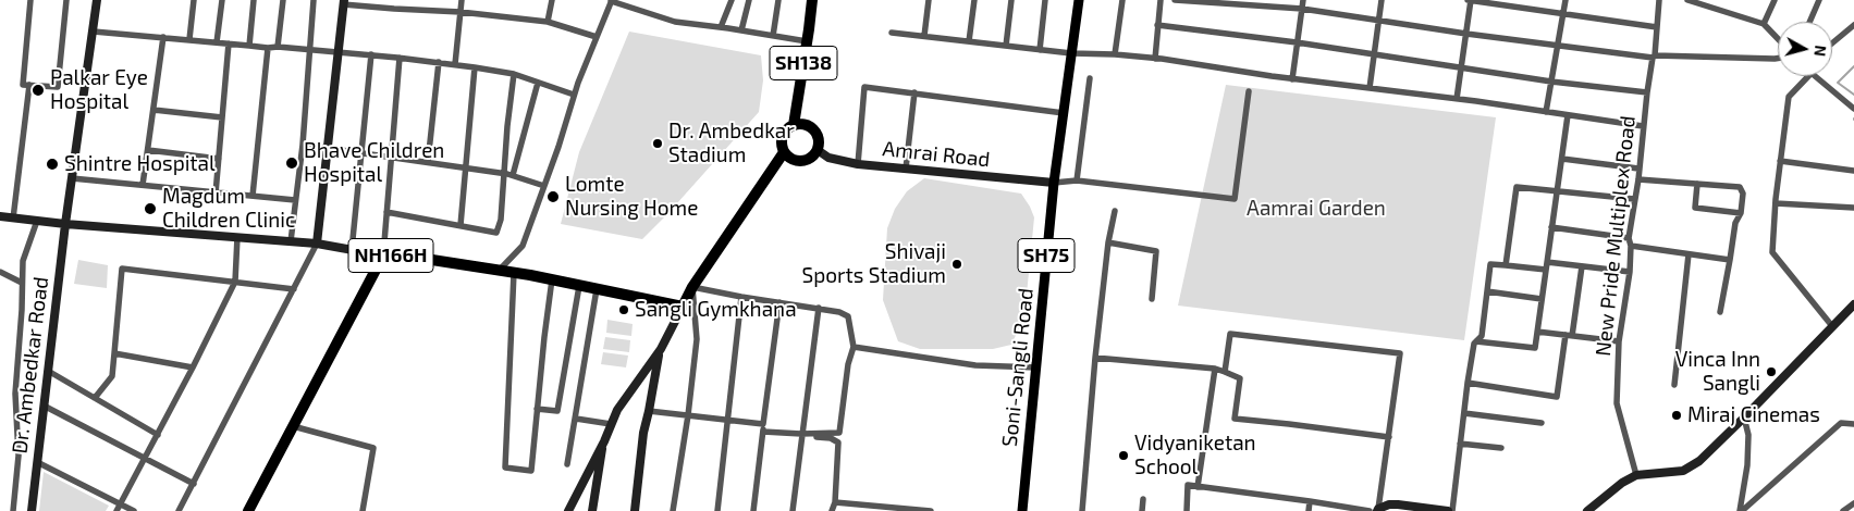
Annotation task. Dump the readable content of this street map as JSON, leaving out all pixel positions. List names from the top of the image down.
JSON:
{
  "streets": {
    "highway": ["SH138", "NH166H"],
    "main road": [
      "Amrai Road",
      "SH75",
      "Dr. Ambedkar Road",
      "Soni-Sangli Road"
    ],
    "street": ["New Pride Multiplex Road"]
  },
  "crossings": [
    ["SH138", "Amrai Road"],
    ["Amrai Road", "Soni-Sangli Road"]
  ],
  "parks": ["Aamrai Garden"],
  "places": [
    "Palkar Eye Hospital",
    "Dr. Ambedkar Stadium",
    "Bhave Children Hospital",
    "Shintre Hospital",
    "Lomte Nursing Home",
    "Magdum Children Clinic",
    "Shivaji Sports Stadium",
    "Sangli Gymkhana",
    "Vinca Inn Sangli",
    "Miraj Cinemas",
    "Vidyaniketan School"
  ],
  "north": "right"
}
